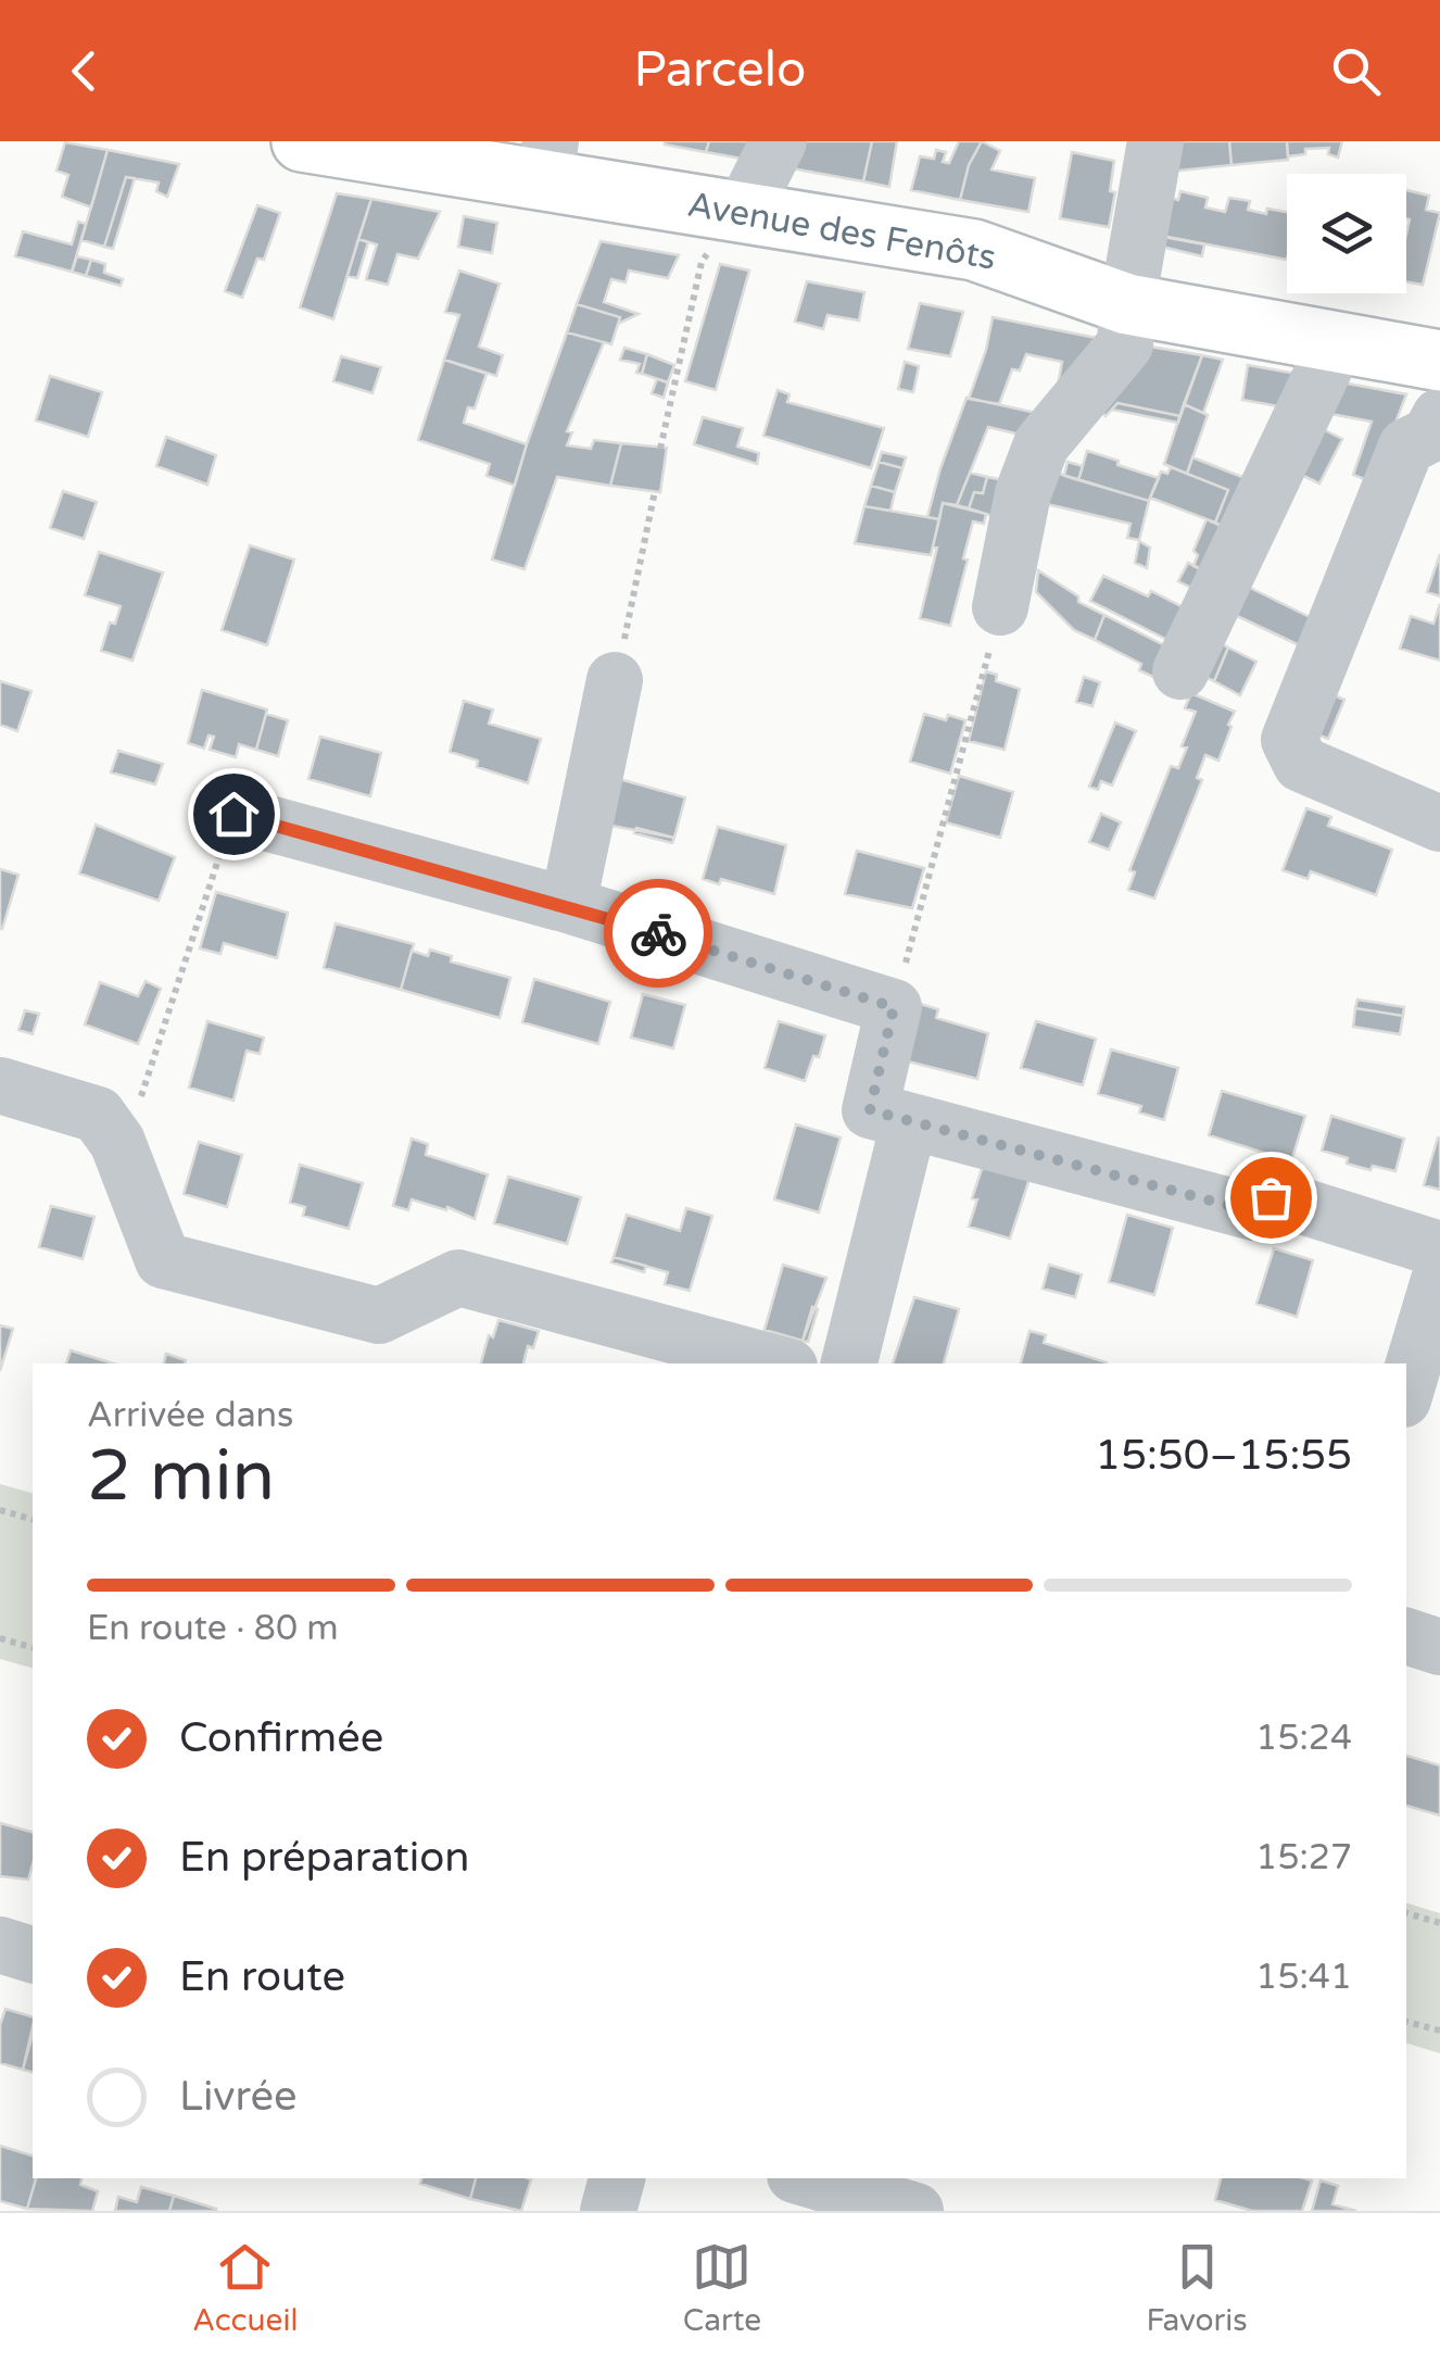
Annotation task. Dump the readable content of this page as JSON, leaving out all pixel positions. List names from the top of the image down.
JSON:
{
  "streets": {
    "main road": ["Avenue des Fenôts"]
  },
  "page": {
    "header": "Parcelo",
    "heading": ["2 min", "Arrivée dans", "15:50–15:55"],
    "bar": "En route · 80 m",
    "list": [
      ["Confirmée", "15:24"],
      ["En préparation", "15:27"],
      ["En route", "15:41"],
      "Livrée"
    ],
    "tabs": ["Accueil", "Carte", "Favoris"]
  }
}
